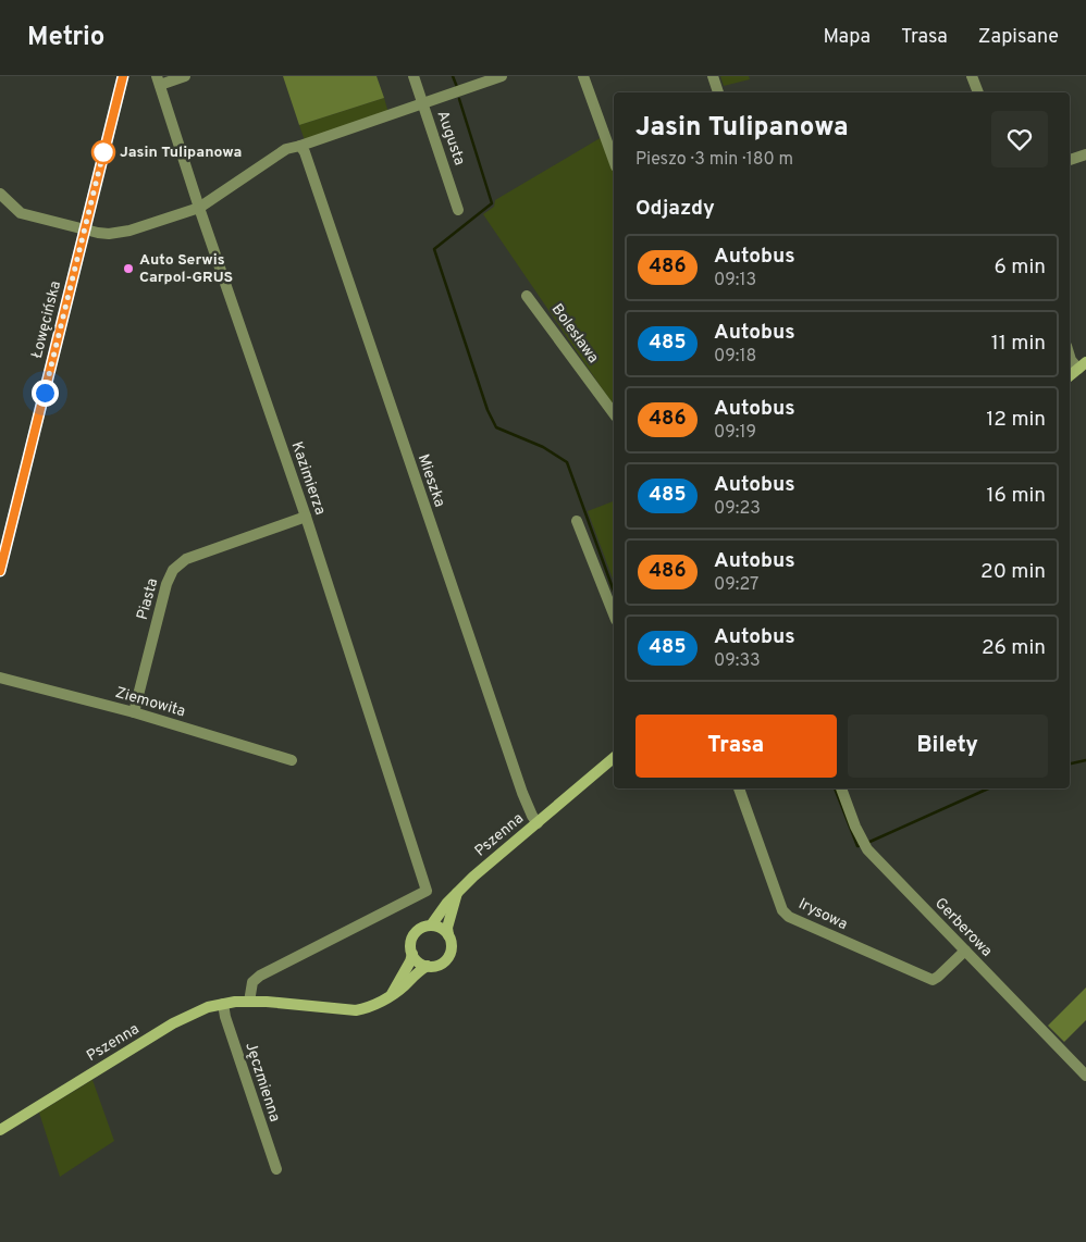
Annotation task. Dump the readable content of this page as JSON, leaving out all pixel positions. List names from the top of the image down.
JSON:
{
  "streets": {
    "street": [
      "Augusta",
      "Łowęcińska",
      "Bolesława",
      "Kazimierza",
      "Mieszka",
      "Piasta",
      "Ziemowita",
      "Pszenna",
      "Irysowa",
      "Gerberowa",
      "Jęczmienna"
    ]
  },
  "crossings": [
    ["Kazimierza", "Piasta"],
    ["Kazimierza", "Pszenna"],
    ["Mieszka", "Pszenna"],
    ["Piasta", "Ziemowita"],
    ["Pszenna", "Jęczmienna"],
    ["Irysowa", "Gerberowa"]
  ],
  "places": ["Jasin Tulipanowa", "Auto Serwis Carpol-GRUS"],
  "lines": ["bus line 486"],
  "page": {
    "header": "Metrio",
    "nav": ["Mapa", "Trasa", "Zapisane"],
    "heading": [
      ["Jasin Tulipanowa", "Pieszo · 3 min · 180 m"],
      "Odjazdy"
    ],
    "list": [
      {
        "mark": "486",
        "name": "Autobus",
        "note": "09:13",
        "value": "6 min"
      },
      {
        "mark": "485",
        "name": "Autobus",
        "note": "09:18",
        "value": "11 min"
      },
      {
        "mark": "486",
        "name": "Autobus",
        "note": "09:19",
        "value": "12 min"
      },
      {
        "mark": "485",
        "name": "Autobus",
        "note": "09:23",
        "value": "16 min"
      },
      {
        "mark": "486",
        "name": "Autobus",
        "note": "09:27",
        "value": "20 min"
      },
      {
        "mark": "485",
        "name": "Autobus",
        "note": "09:33",
        "value": "26 min"
      }
    ],
    "buttons": ["Trasa", "Bilety"]
  }
}
